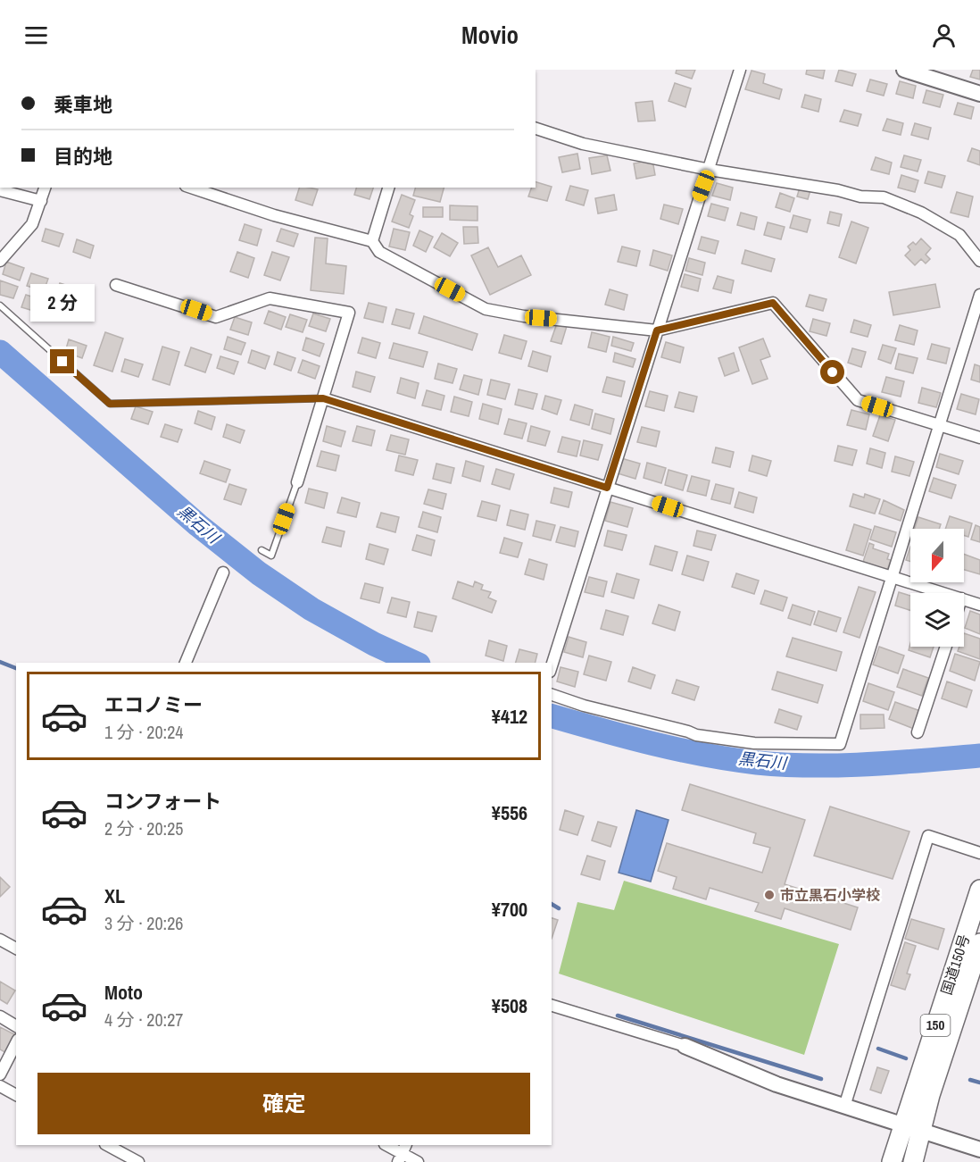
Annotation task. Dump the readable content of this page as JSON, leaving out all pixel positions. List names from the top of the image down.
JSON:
{
  "streets": {
    "highway": ["国道150号", "150"]
  },
  "water": ["黒石川"],
  "places": ["市立黒石小学校"],
  "north": "bottom",
  "page": {
    "header": "Movio",
    "banner": ["乗車地", "目的地"],
    "bubble": "2 分",
    "list": [
      {
        "name": "エコノミー",
        "note": "1 分 · 20:24",
        "value": "¥412"
      },
      {
        "name": "コンフォート",
        "note": "2 分 · 20:25",
        "value": "¥556"
      },
      {
        "name": "XL",
        "note": "3 分 · 20:26",
        "value": "¥700"
      },
      {
        "name": "Moto",
        "note": "4 分 · 20:27",
        "value": "¥508"
      }
    ],
    "buttons": "確定"
  }
}
